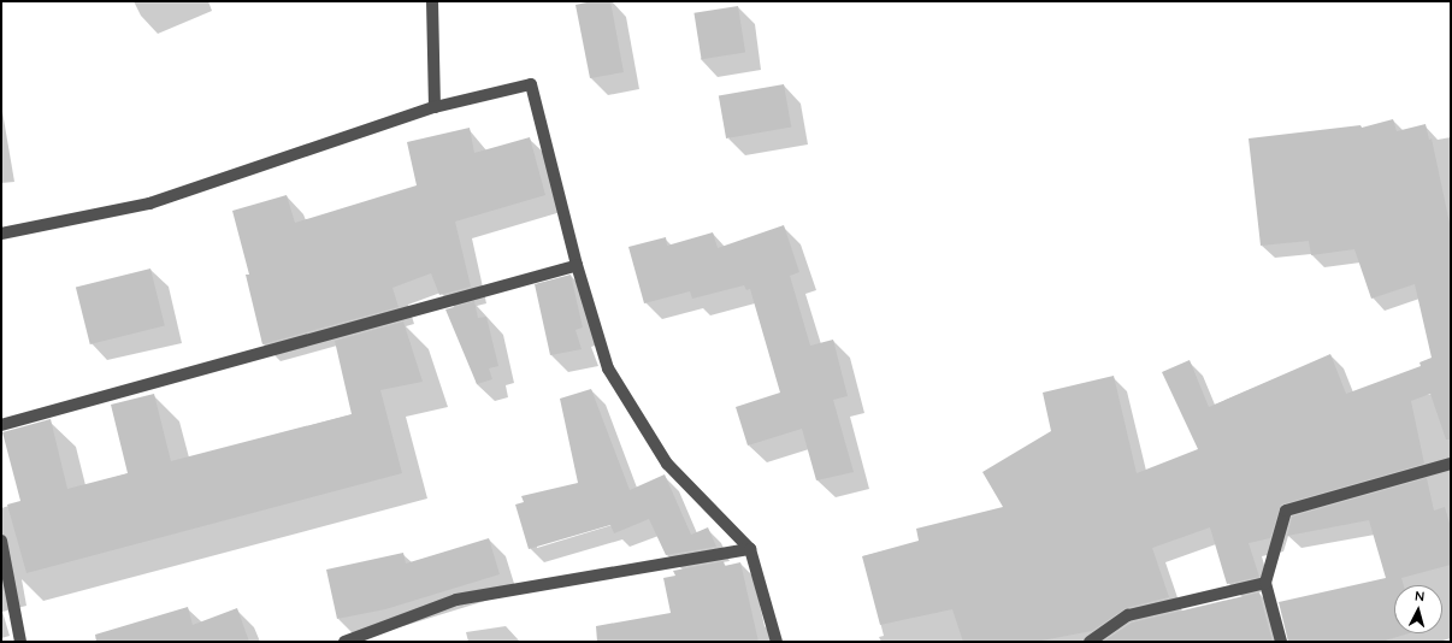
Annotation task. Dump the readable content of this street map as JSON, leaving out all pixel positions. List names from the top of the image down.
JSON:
{
  "north": "top"
}
